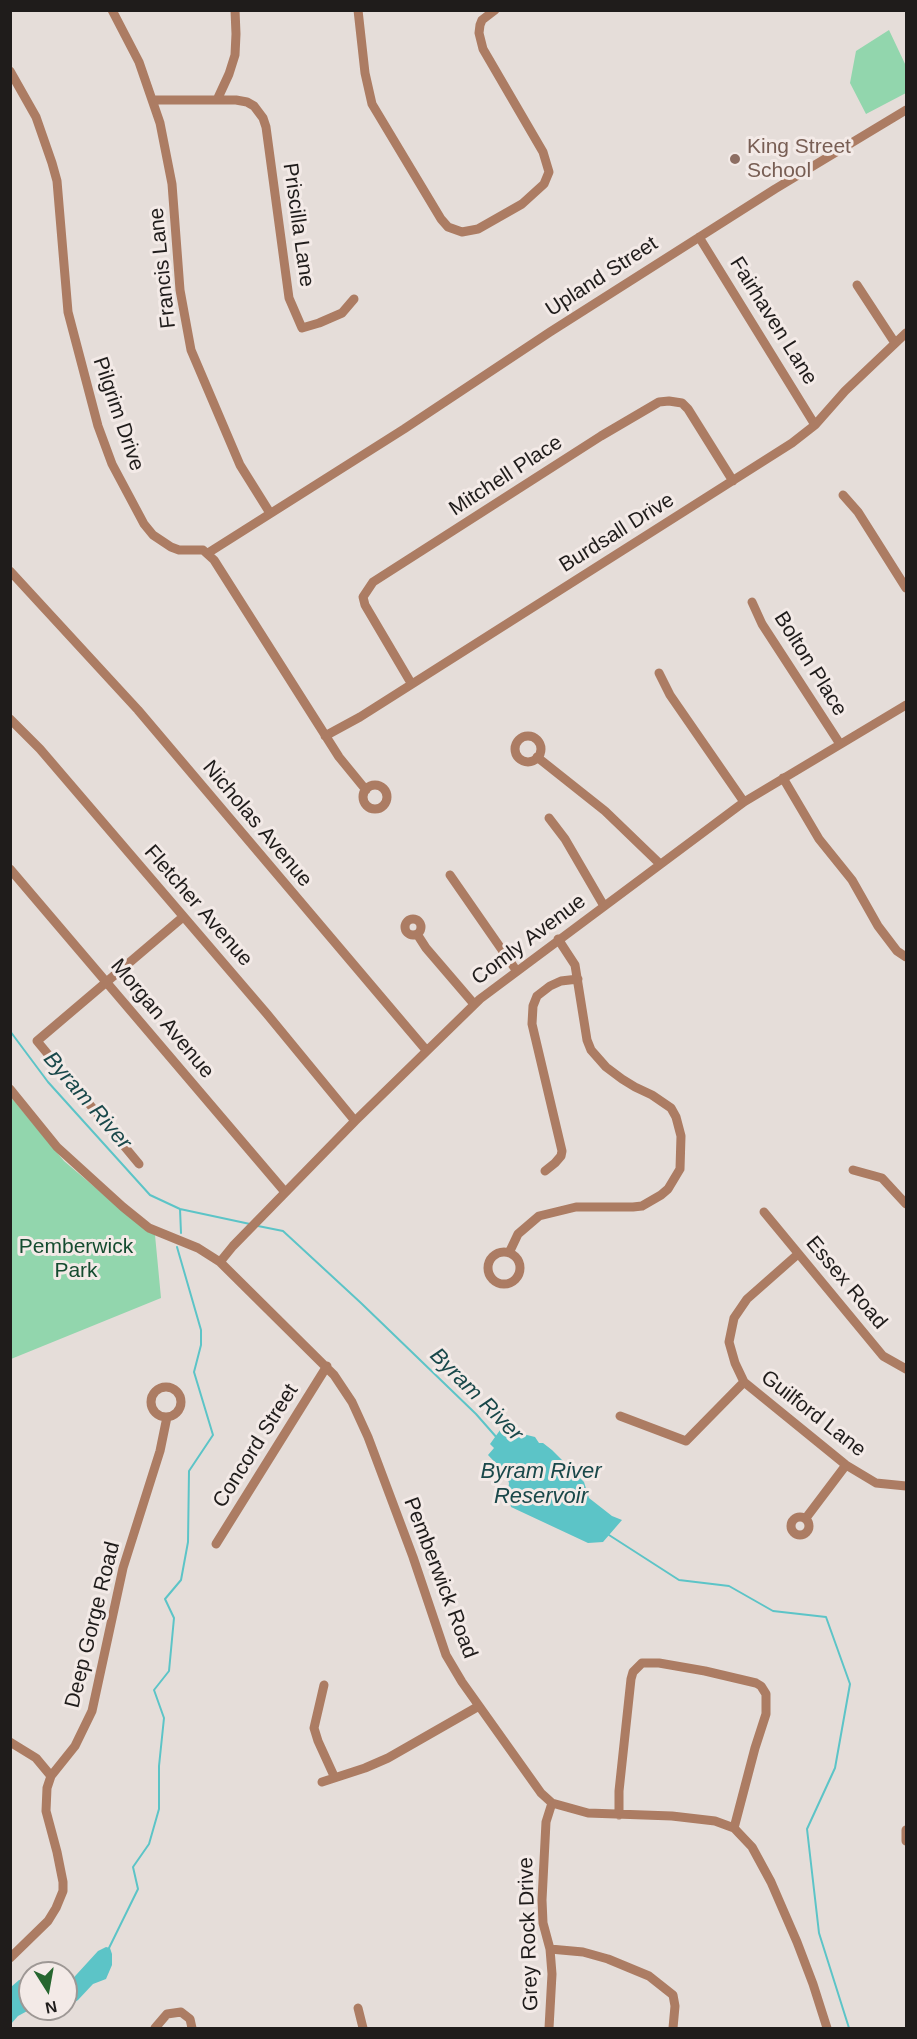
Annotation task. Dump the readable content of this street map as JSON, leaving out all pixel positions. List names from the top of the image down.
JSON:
{
  "streets": {
    "street": [
      "Priscilla Lane",
      "Francis Lane",
      "Upland Street",
      "Fairhaven Lane",
      "Pilgrim Drive",
      "Mitchell Place",
      "Burdsall Drive",
      "Bolton Place",
      "Nicholas Avenue",
      "Fletcher Avenue",
      "Comly Avenue",
      "Morgan Avenue",
      "Essex Road",
      "Guilford Lane",
      "Concord Street",
      "Pemberwick Road",
      "Deep Gorge Road",
      "Grey Rock Drive"
    ]
  },
  "crossings": [
    ["Francis Lane", "Upland Street"],
    ["Upland Street", "Fairhaven Lane"],
    ["Upland Street", "Pilgrim Drive"],
    ["Fairhaven Lane", "Burdsall Drive"],
    ["Mitchell Place", "Burdsall Drive"],
    ["Bolton Place", "Comly Avenue"],
    ["Nicholas Avenue", "Comly Avenue"],
    ["Fletcher Avenue", "Comly Avenue"],
    ["Comly Avenue", "Morgan Avenue"],
    ["Comly Avenue", "Pemberwick Road"],
    ["Essex Road", "Guilford Lane"],
    ["Concord Street", "Pemberwick Road"],
    ["Pemberwick Road", "Grey Rock Drive"]
  ],
  "water": ["Byram River", "Byram River Reservoir"],
  "parks": ["Pemberwick Park"],
  "places": ["King Street School"],
  "north": "bottom"
}
